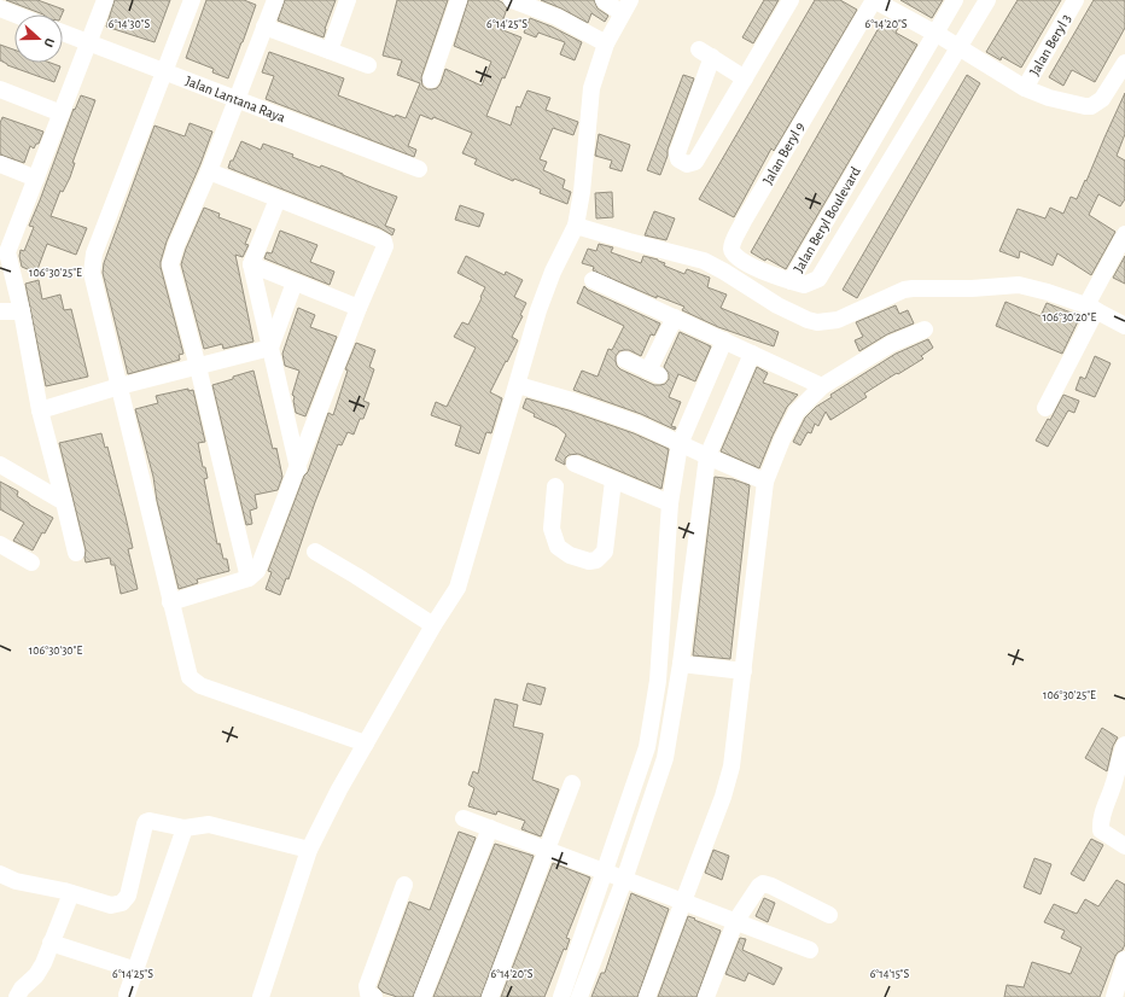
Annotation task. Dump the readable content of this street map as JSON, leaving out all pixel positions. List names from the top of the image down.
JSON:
{
  "streets": {
    "street": [
      "Jalan Beryl 3",
      "Jalan Lantana Raya",
      "Jalan Beryl 9",
      "Jalan Beryl Boulevard"
    ]
  },
  "crossings": [
    ["Jalan Beryl 9", "Jalan Beryl Boulevard"]
  ],
  "north": "right",
  "coordinates": [
    "6°14'30\"S",
    "6°14'25\"S",
    "6°14'20\"S",
    "106°30'25\"E",
    "106°30'20\"E",
    "106°30'30\"E",
    "6°14'15\"S"
  ]
}
